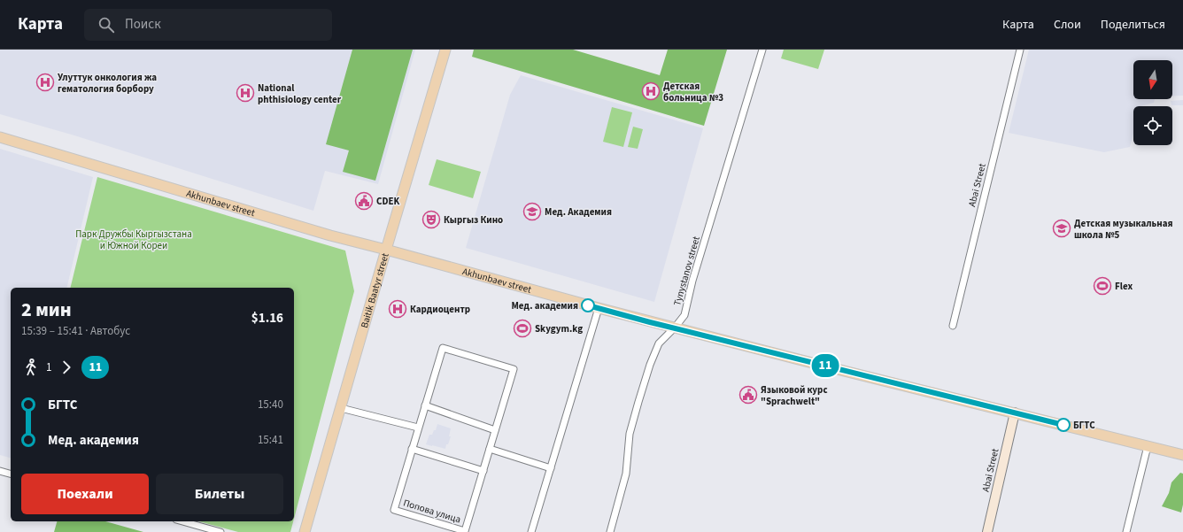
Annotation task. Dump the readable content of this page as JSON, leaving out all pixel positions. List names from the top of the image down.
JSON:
{
  "streets": {
    "main road": ["Akhunbaev street", "Baitik Baatyr street"],
    "street": ["Abai Street", "Tynystanov street", "Попова улица"]
  },
  "crossings": [
    ["Abai Street", "Akhunbaev street"],
    ["Akhunbaev street", "Tynystanov street"],
    ["Akhunbaev street", "Baitik Baatyr street"]
  ],
  "parks": ["Парк Дружбы Кыргызстана и Южной Кореи"],
  "places": {
    "hospital": [
      "Улуттук онкология жа гематология борбору",
      "Детская больница №3",
      "National phthisiology center",
      "Кардиоцентр"
    ],
    "public building": ["CDEK", "Языковой курс \"Sprachwelt\""],
    "school or university": ["Мед. Академия", "Детская музыкальная школа №5"],
    "theatre": ["Кыргыз Кино"],
    "sports": ["Flex", "Skygym.kg"],
    "other": ["Мед. академия", "БГТС"]
  },
  "lines": ["bus line 11"],
  "north": "bottom",
  "page": {
    "header": "Карта",
    "search": "Поиск",
    "nav": ["Карта", "Слои", "Поделиться"],
    "on_map": "11",
    "heading": ["2 мин", "15:39 – 15:41 · Автобус", "$1.16"],
    "legs": ["1", "11"],
    "list": [
      {
        "name": "БГТС",
        "value": "15:40"
      },
      {
        "name": "Мед. академия",
        "value": "15:41"
      }
    ],
    "buttons": ["Поехали", "Билеты"]
  }
}
